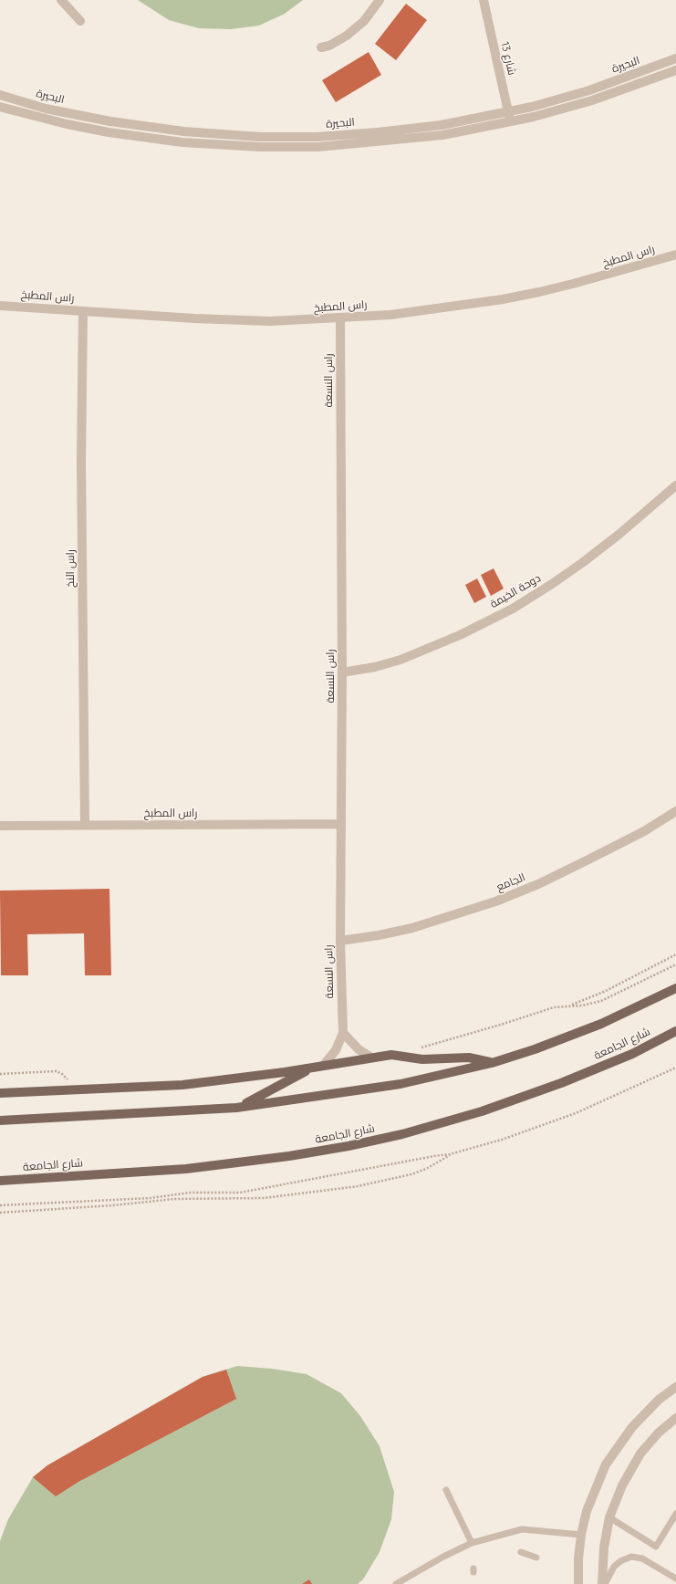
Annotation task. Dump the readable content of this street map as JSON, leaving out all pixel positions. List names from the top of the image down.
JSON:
{
  "streets": {
    "main road": ["شارع الجامعة"],
    "street": [
      "شارع 13",
      "البحيرة",
      "راس المطبخ",
      "راس النسعة",
      "راس النخ",
      "دوحة الخيمة",
      "الجامع"
    ]
  },
  "crossings": [
    ["شارع 13", "البحيرة"],
    ["راس المطبخ", "راس النسعة"],
    ["راس المطبخ", "راس النخ"],
    ["راس النسعة", "دوحة الخيمة"],
    ["راس النسعة", "الجامع"]
  ]
}
